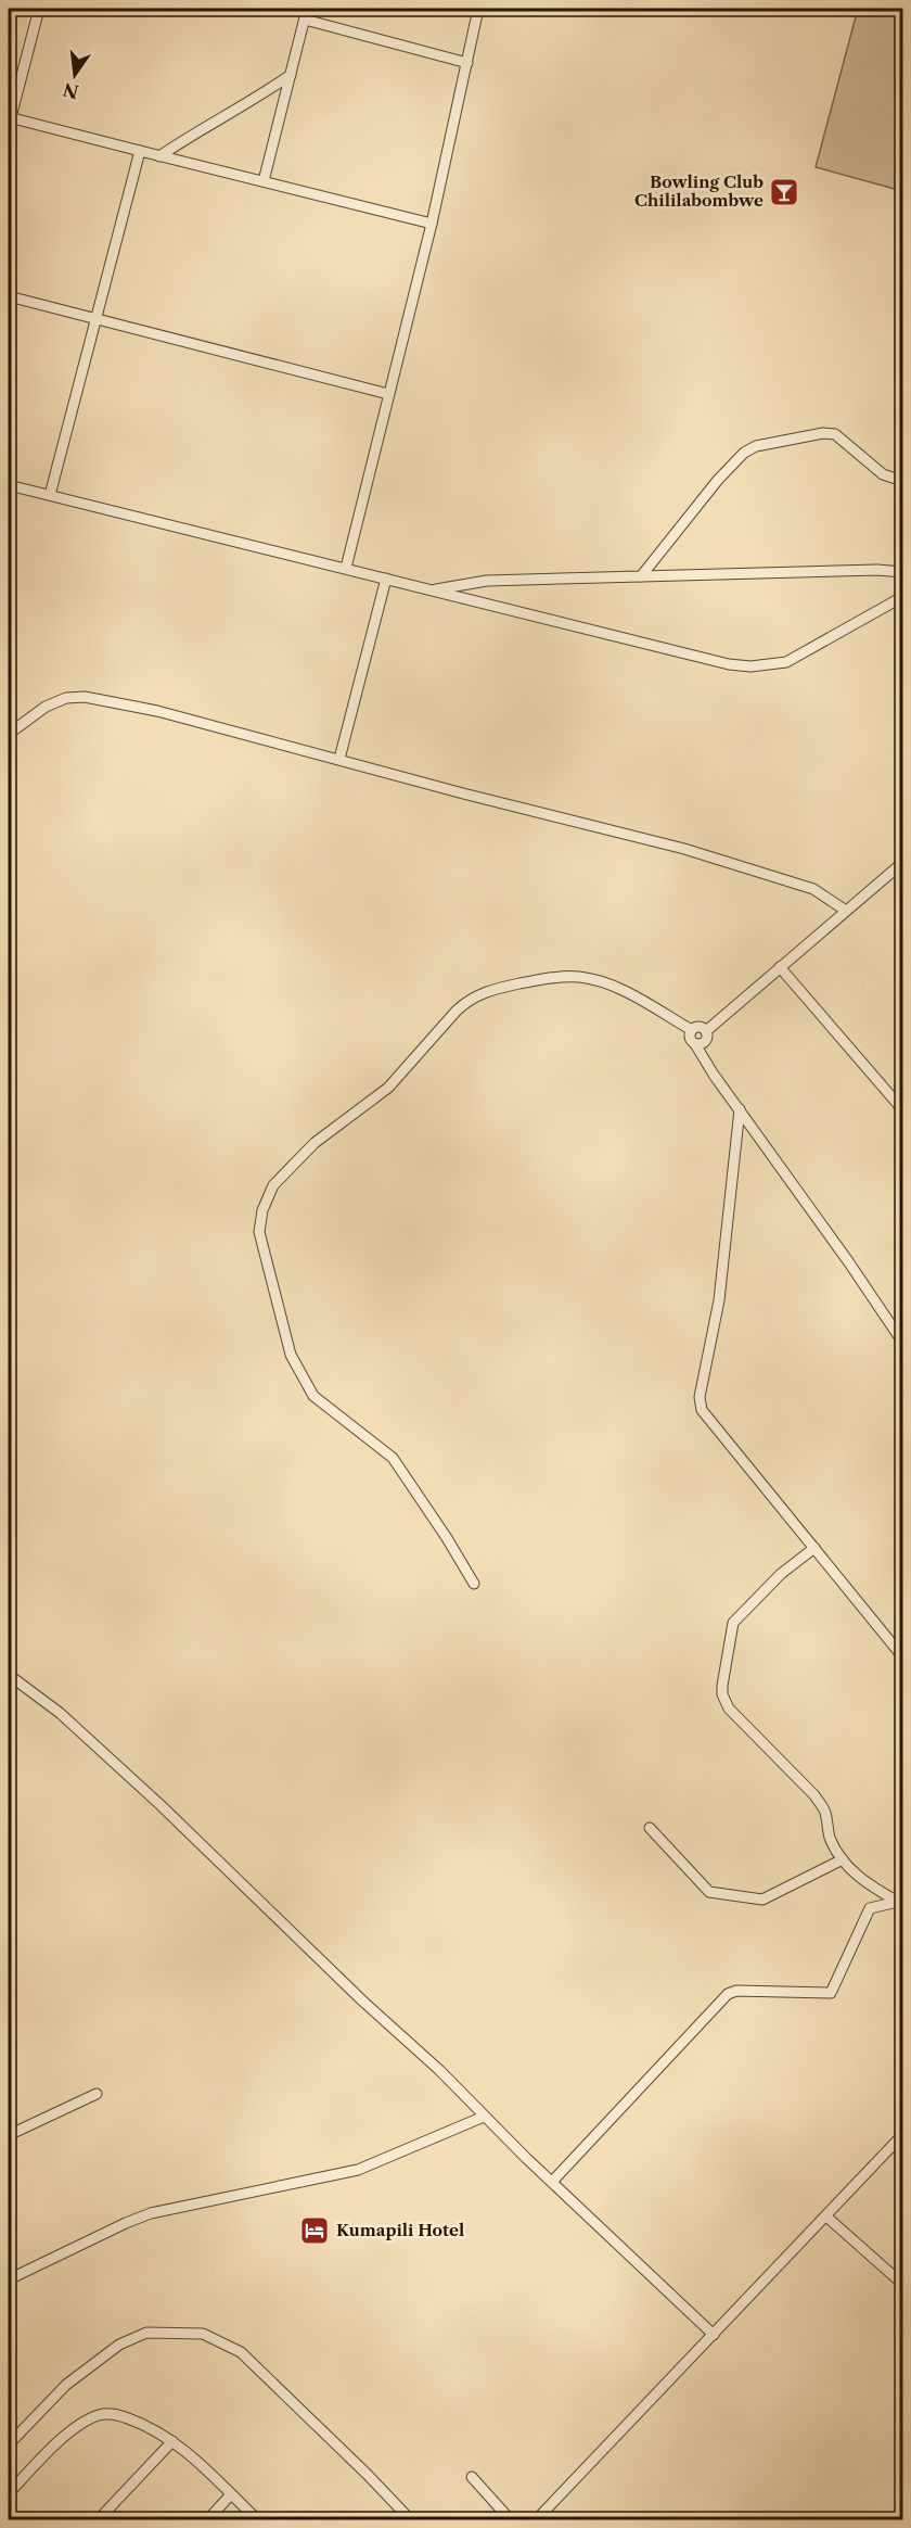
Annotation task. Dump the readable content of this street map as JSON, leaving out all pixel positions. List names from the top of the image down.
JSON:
{
  "places": {
    "bar": ["Bowling Club Chililabombwe"],
    "hotel": ["Kumapili Hotel"]
  },
  "north": "bottom"
}
